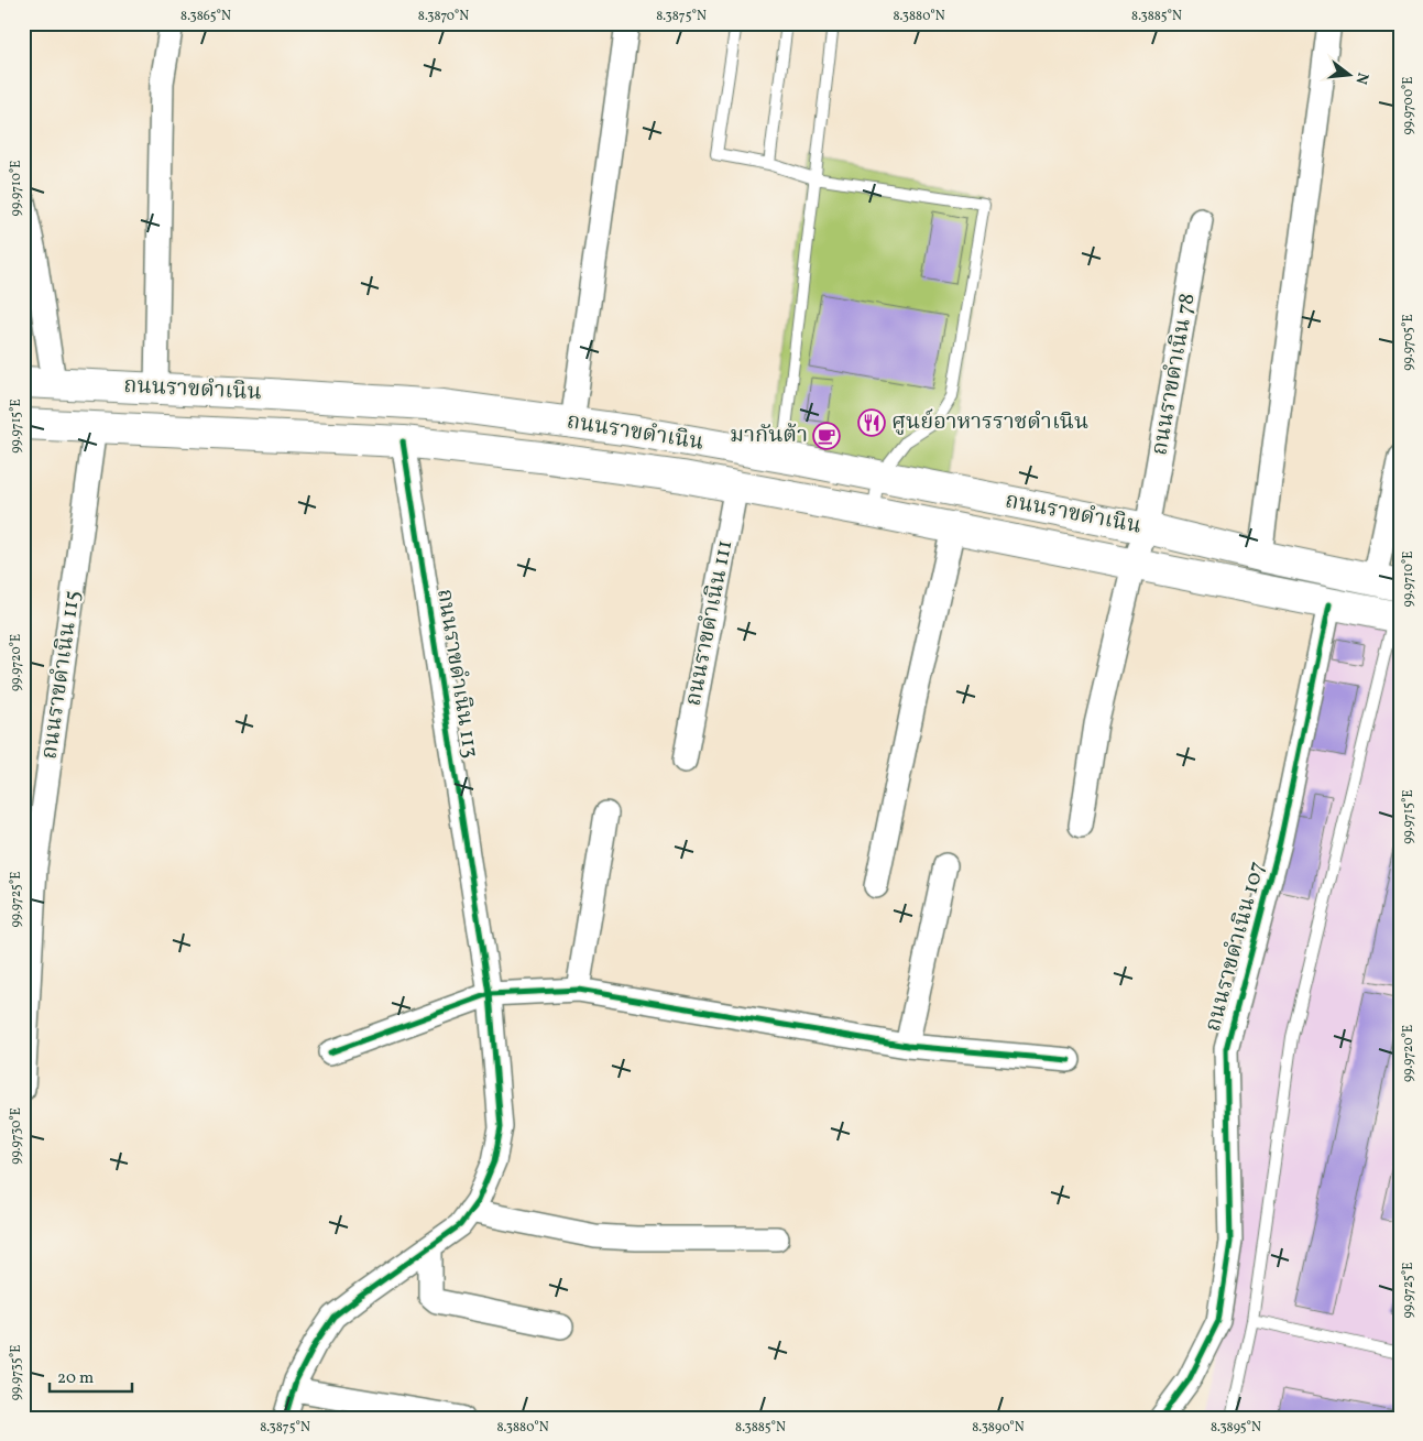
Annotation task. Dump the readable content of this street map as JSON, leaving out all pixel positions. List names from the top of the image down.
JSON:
{
  "streets": {
    "main road": ["ถนนราขดำเนิน"],
    "street": [
      "ถนนราขดำเนิน 78",
      "ถนนราขดำเนิน 111",
      "ถนนราขดำเนิน 113",
      "ถนนราขดำเนิน 115",
      "ถนนราขดำเนิน 107"
    ]
  },
  "crossings": [
    ["ถนนราขดำเนิน 78", "ถนนราขดำเนิน"],
    ["ถนนราขดำเนิน", "ถนนราขดำเนิน 111"],
    ["ถนนราขดำเนิน", "ถนนราขดำเนิน 113"],
    ["ถนนราขดำเนิน", "ถนนราขดำเนิน 115"],
    ["ถนนราขดำเนิน", "ถนนราขดำเนิน 107"]
  ],
  "places": {
    "restaurant": ["ศูนย์อาหารราชดำเนิน"],
    "cafe": ["มากันต้า"]
  },
  "scale_bar": "20 m",
  "north": "right",
  "coordinates": [
    "8.3865°N",
    "8.3870°N",
    "8.3875°N",
    "8.3880°N",
    "8.3885°N",
    "99.9700°E",
    "99.9710°E",
    "99.9705°E",
    "99.9715°E",
    "99.9720°E",
    "99.9725°E",
    "99.9730°E",
    "99.9735°E",
    "8.3890°N",
    "8.3895°N"
  ]
}
